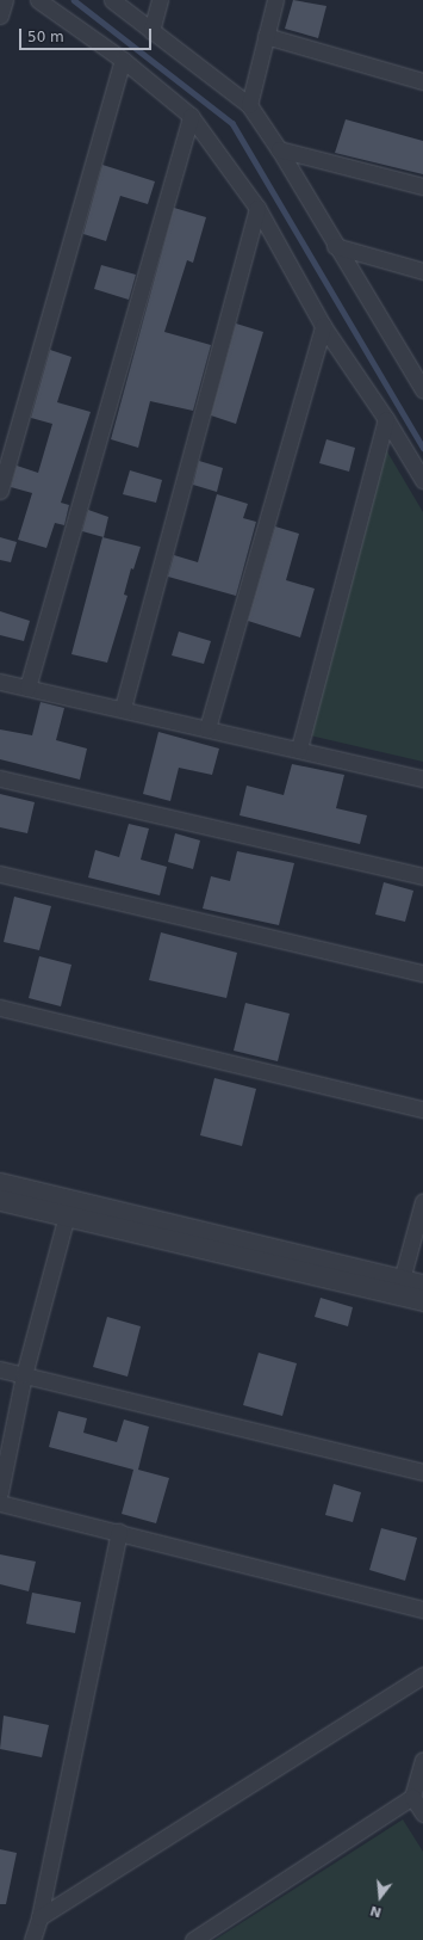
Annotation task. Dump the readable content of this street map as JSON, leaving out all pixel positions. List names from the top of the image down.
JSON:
{
  "scale_bar": "50 m",
  "north": "bottom"
}
